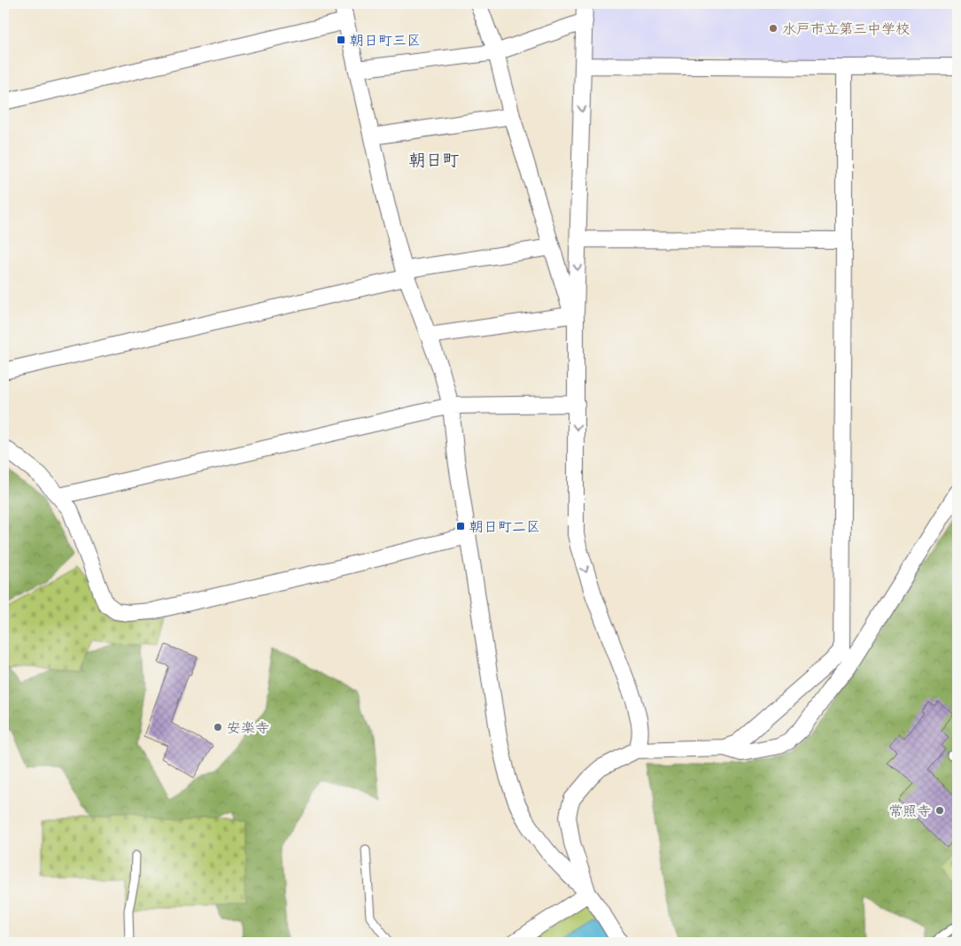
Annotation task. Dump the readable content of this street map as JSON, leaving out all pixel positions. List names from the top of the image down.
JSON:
{
  "districts": ["朝日町"],
  "places": {
    "other": ["水戸市立第三中学校", "安楽寺", "常照寺"],
    "transit": ["朝日町三区", "朝日町二区"]
  }
}
